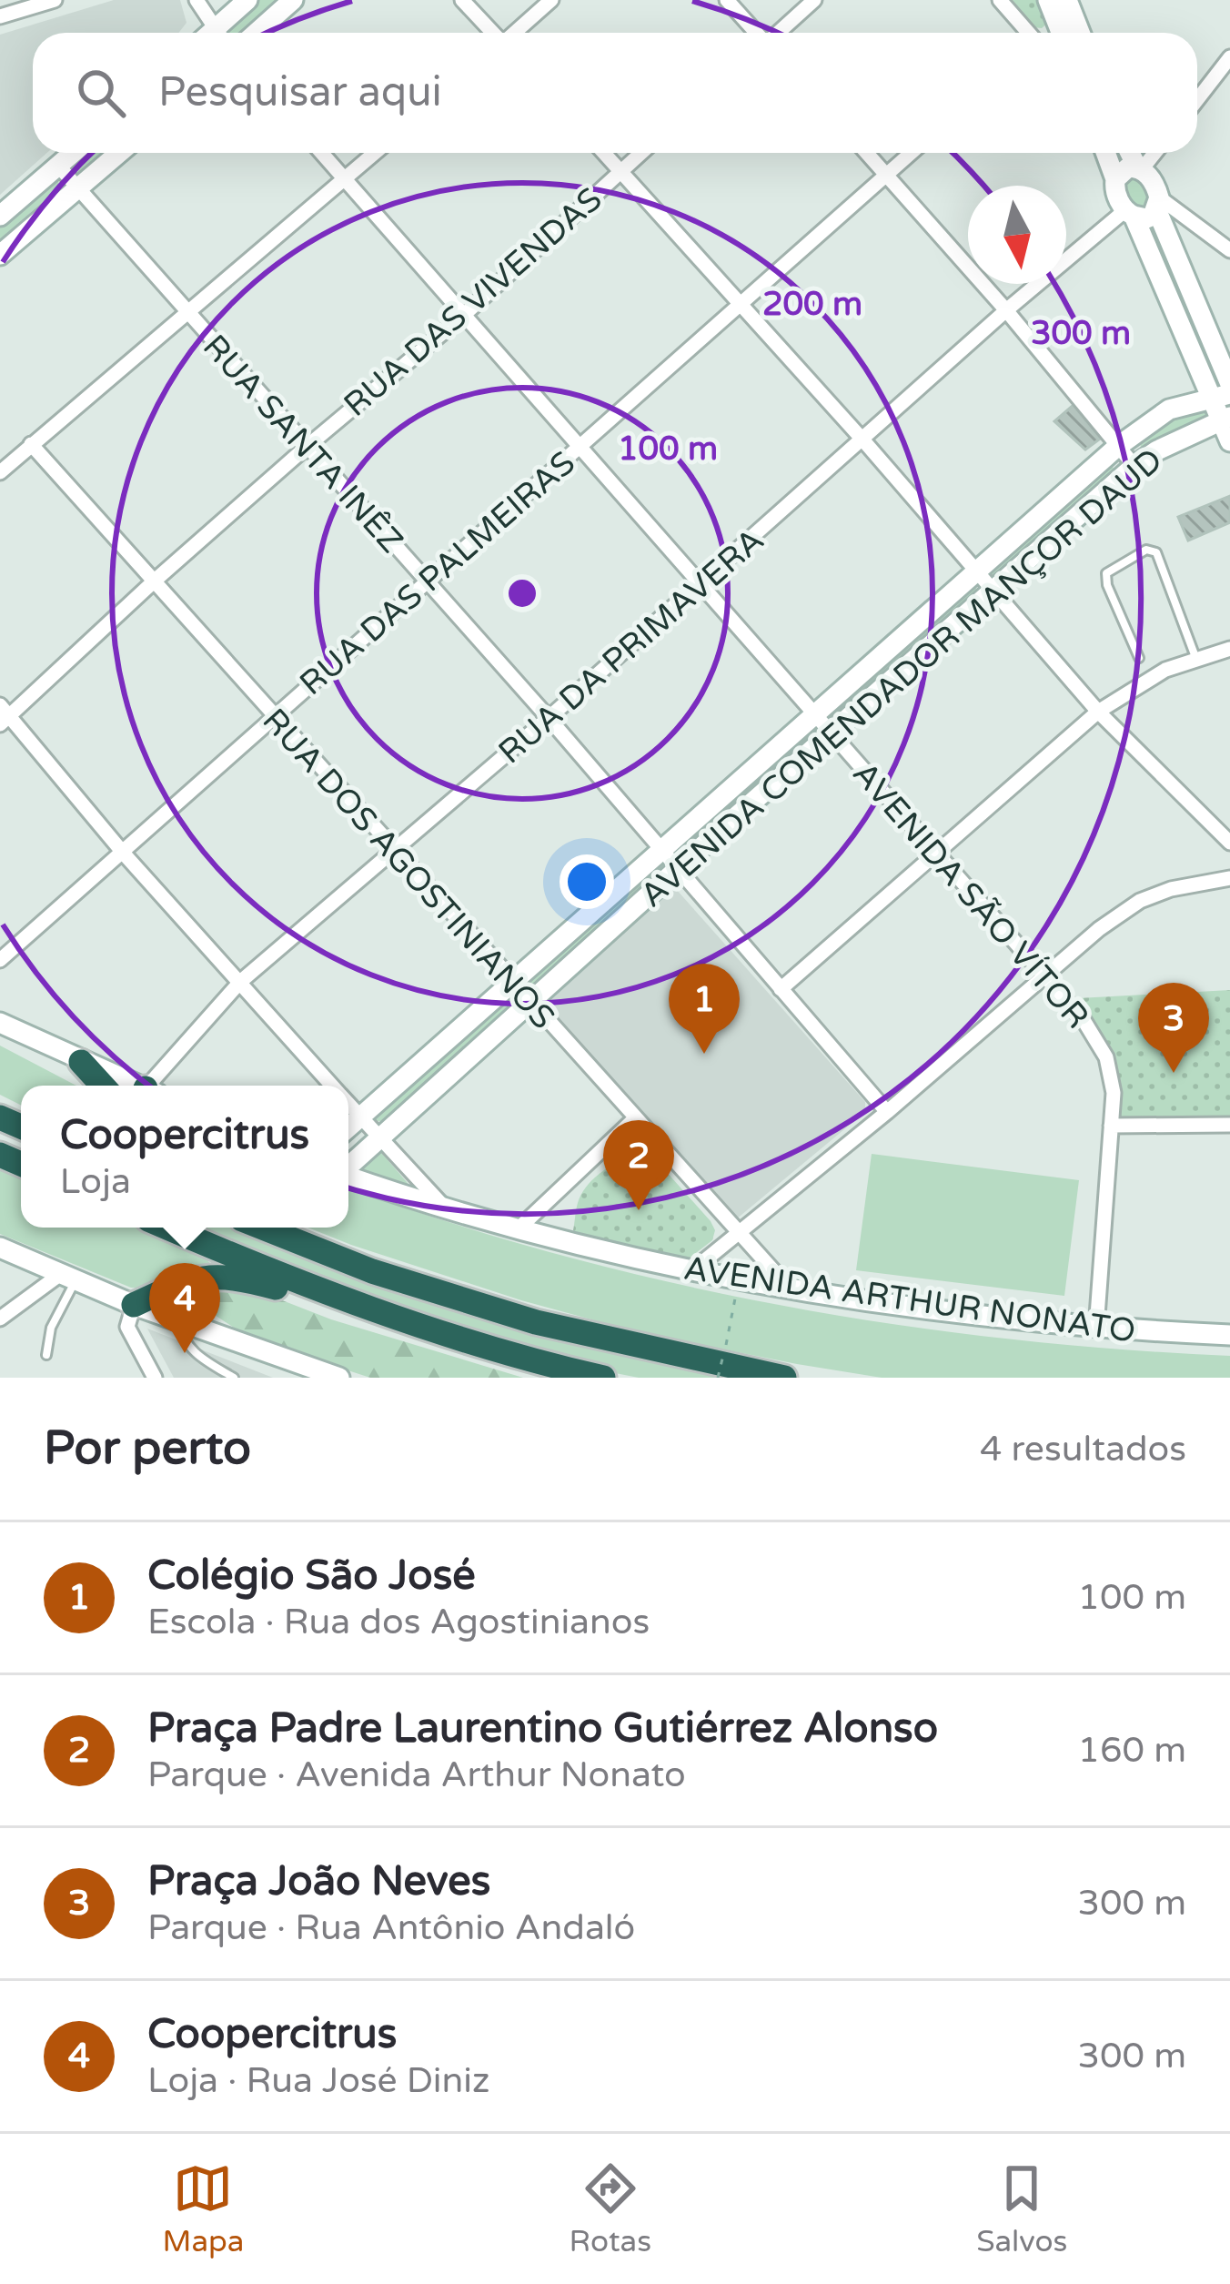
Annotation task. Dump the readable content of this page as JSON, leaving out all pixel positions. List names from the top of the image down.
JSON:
{
  "streets": {
    "street": [
      "RUA DAS VIVENDAS",
      "RUA SANTA INÊZ",
      "RUA DAS PALMEIRAS",
      "RUA DA PRIMAVERA",
      "AVENIDA COMENDADOR MANÇOR DAUD",
      "RUA DOS AGOSTINIANOS",
      "AVENIDA SÃO VÍTOR",
      "AVENIDA ARTHUR NONATO"
    ]
  },
  "crossings": [
    ["RUA DAS VIVENDAS", "RUA SANTA INÊZ"],
    ["RUA DAS VIVENDAS", "RUA DOS AGOSTINIANOS"],
    ["RUA DAS VIVENDAS", "AVENIDA SÃO VÍTOR"],
    ["RUA SANTA INÊZ", "RUA DAS PALMEIRAS"],
    ["RUA SANTA INÊZ", "RUA DA PRIMAVERA"],
    ["RUA SANTA INÊZ", "AVENIDA COMENDADOR MANÇOR DAUD"],
    ["RUA DAS PALMEIRAS", "RUA DOS AGOSTINIANOS"],
    ["RUA DAS PALMEIRAS", "AVENIDA SÃO VÍTOR"],
    ["RUA DA PRIMAVERA", "RUA DOS AGOSTINIANOS"],
    ["RUA DA PRIMAVERA", "AVENIDA SÃO VÍTOR"],
    ["AVENIDA COMENDADOR MANÇOR DAUD", "RUA DOS AGOSTINIANOS"],
    ["AVENIDA COMENDADOR MANÇOR DAUD", "AVENIDA SÃO VÍTOR"],
    ["RUA DOS AGOSTINIANOS", "AVENIDA ARTHUR NONATO"],
    ["AVENIDA SÃO VÍTOR", "AVENIDA ARTHUR NONATO"]
  ],
  "north": "bottom",
  "page": {
    "search": "Pesquisar aqui",
    "pins": [
      "1",
      "3",
      "2",
      "4"
    ],
    "popup": ["Coopercitrus", "Loja"],
    "heading": ["Por perto", "4 resultados"],
    "list": [
      {
        "mark": "1",
        "name": "Colégio São José",
        "note": "Escola · Rua dos Agostinianos",
        "value": "100 m"
      },
      {
        "mark": "2",
        "name": "Praça Padre Laurentino Gutiérrez Alonso",
        "note": "Parque · Avenida Arthur Nonato",
        "value": "160 m"
      },
      {
        "mark": "3",
        "name": "Praça João Neves",
        "note": "Parque · Rua Antônio Andaló",
        "value": "300 m"
      },
      {
        "mark": "4",
        "name": "Coopercitrus",
        "note": "Loja · Rua José Diniz",
        "value": "300 m"
      }
    ],
    "nav": ["Mapa", "Rotas", "Salvos"]
  },
  "rings": ["200 m", "300 m", "100 m"]
}
